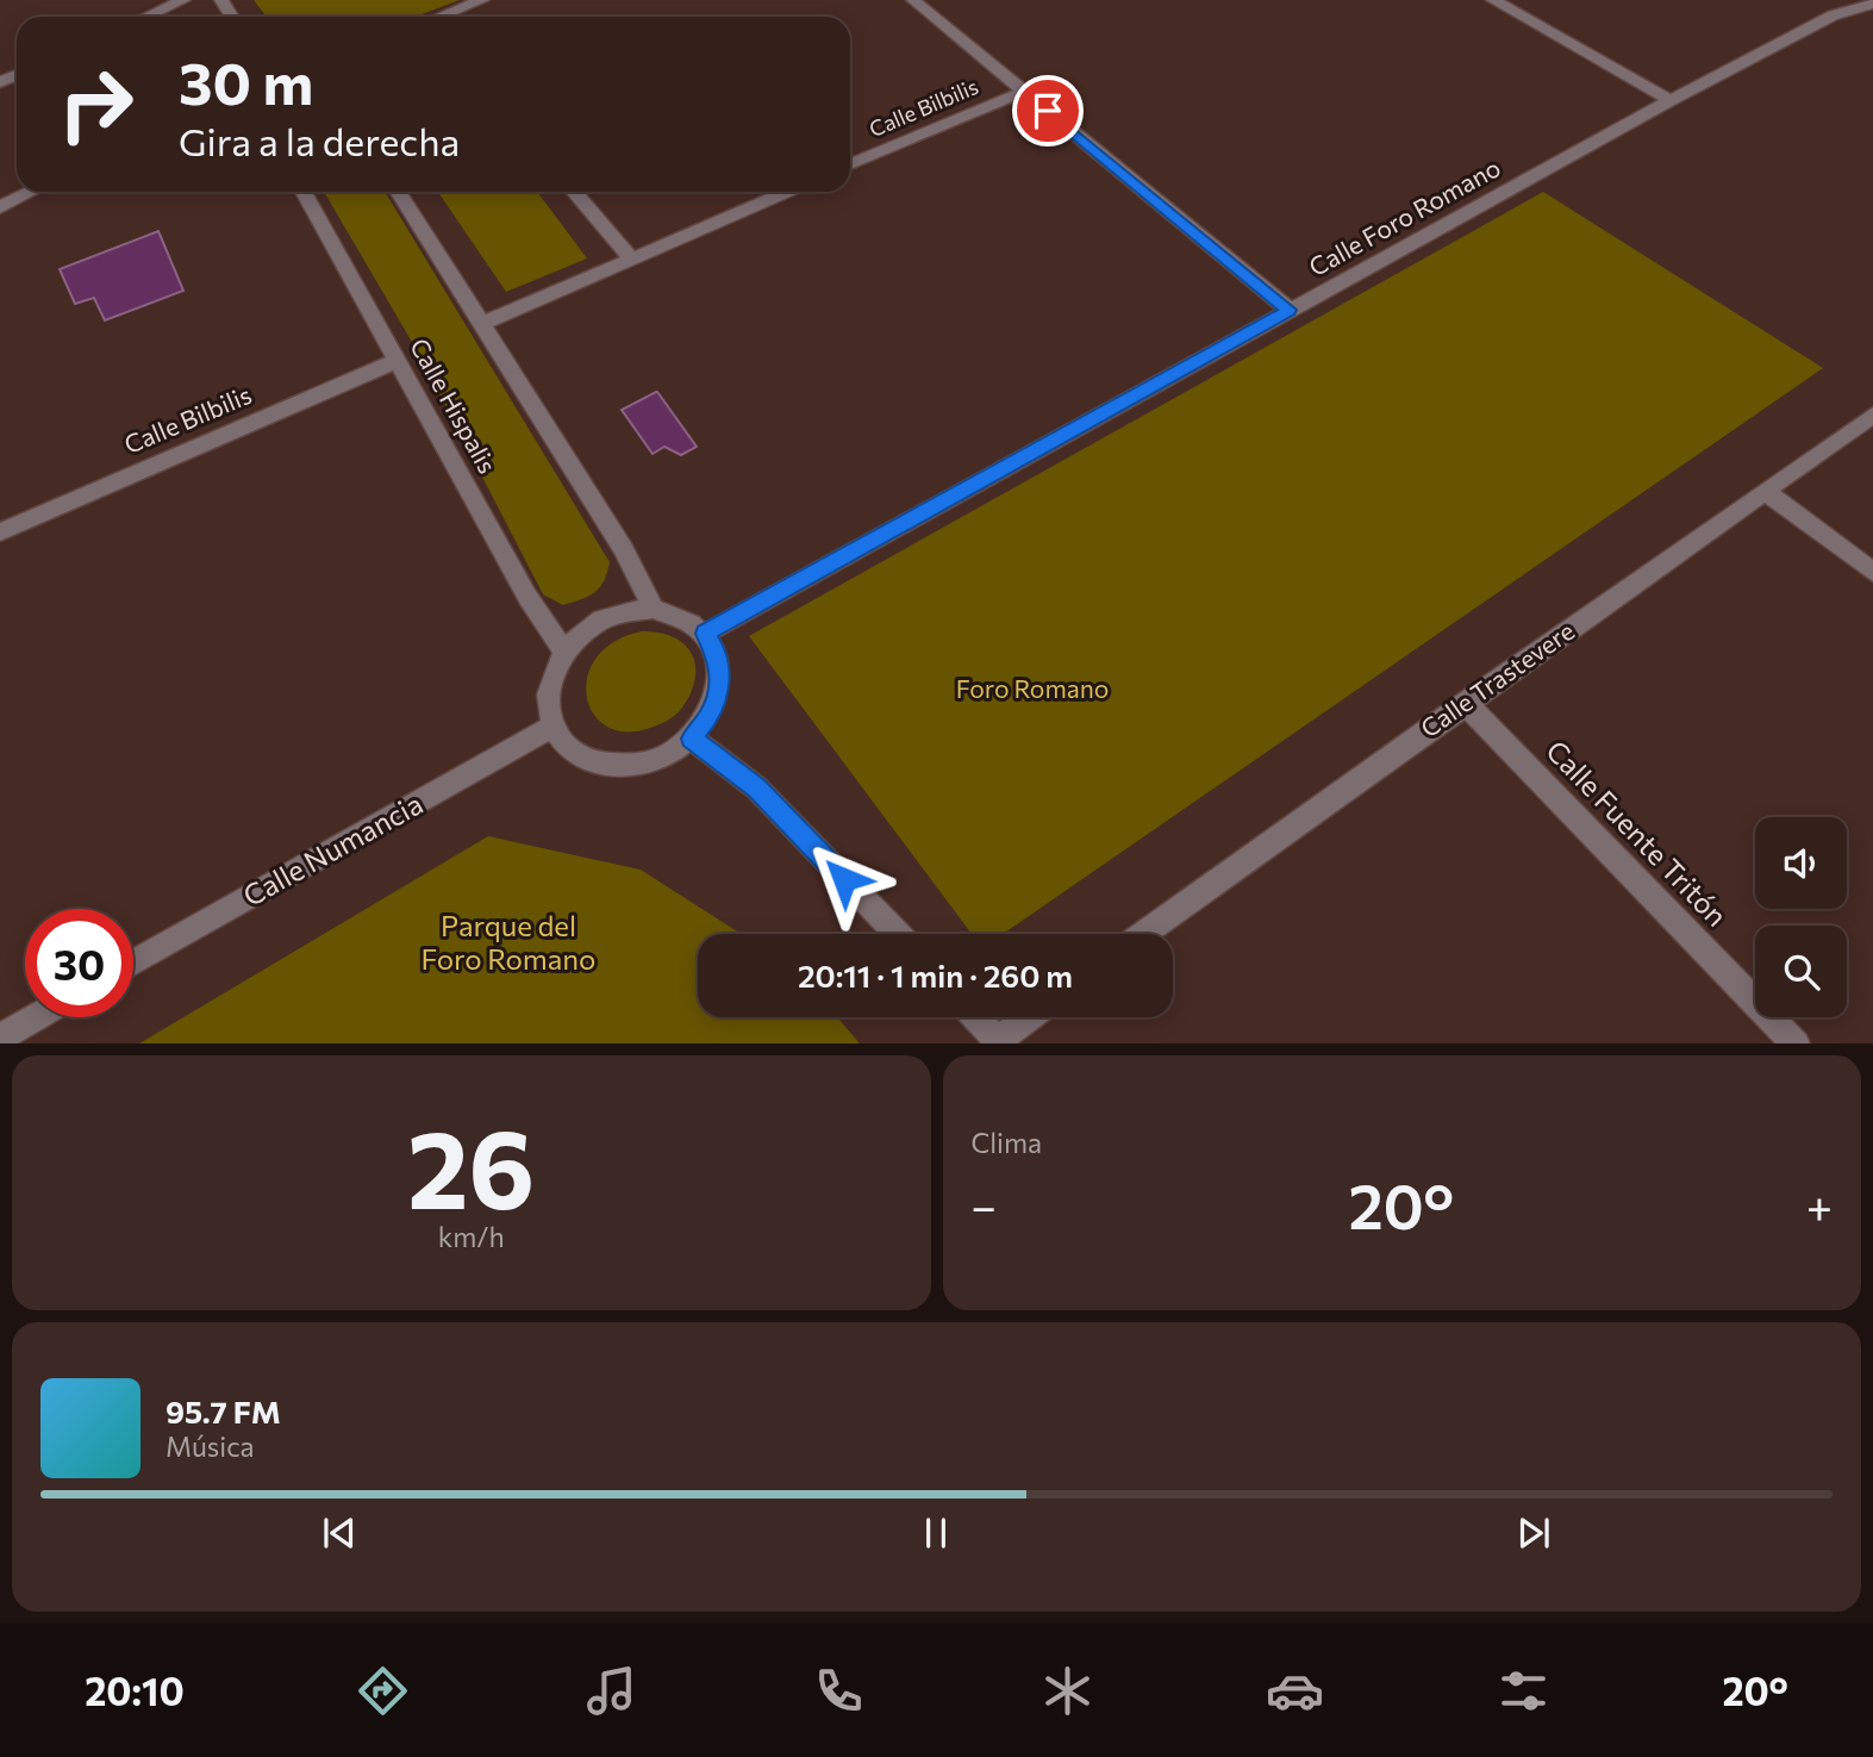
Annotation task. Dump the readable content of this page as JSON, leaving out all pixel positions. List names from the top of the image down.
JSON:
{
  "streets": {
    "street": [
      "Calle Bilbilis",
      "Calle Foro Romano",
      "Calle Hispalis",
      "Calle Trastevere",
      "Calle Fuente Tritón",
      "Calle Numancia"
    ]
  },
  "crossings": [
    ["Calle Bilbilis", "Calle Hispalis"],
    ["Calle Foro Romano", "Calle Hispalis"],
    ["Calle Foro Romano", "Calle Numancia"],
    ["Calle Hispalis", "Calle Numancia"],
    ["Calle Trastevere", "Calle Fuente Tritón"]
  ],
  "parks": ["Foro Romano", "Parque del Foro Romano"],
  "page": {
    "turn": ["30 m", "Gira a la derecha"],
    "limit": "30",
    "trip": "20:11 · 1 min · 260 m",
    "tile": [
      ["26", "km/h"],
      "Clima"
    ],
    "heat": ["−", "20°", "+"],
    "song": ["95.7 FM", "Música"],
    "tabs": ["20:10", "20°"]
  }
}
